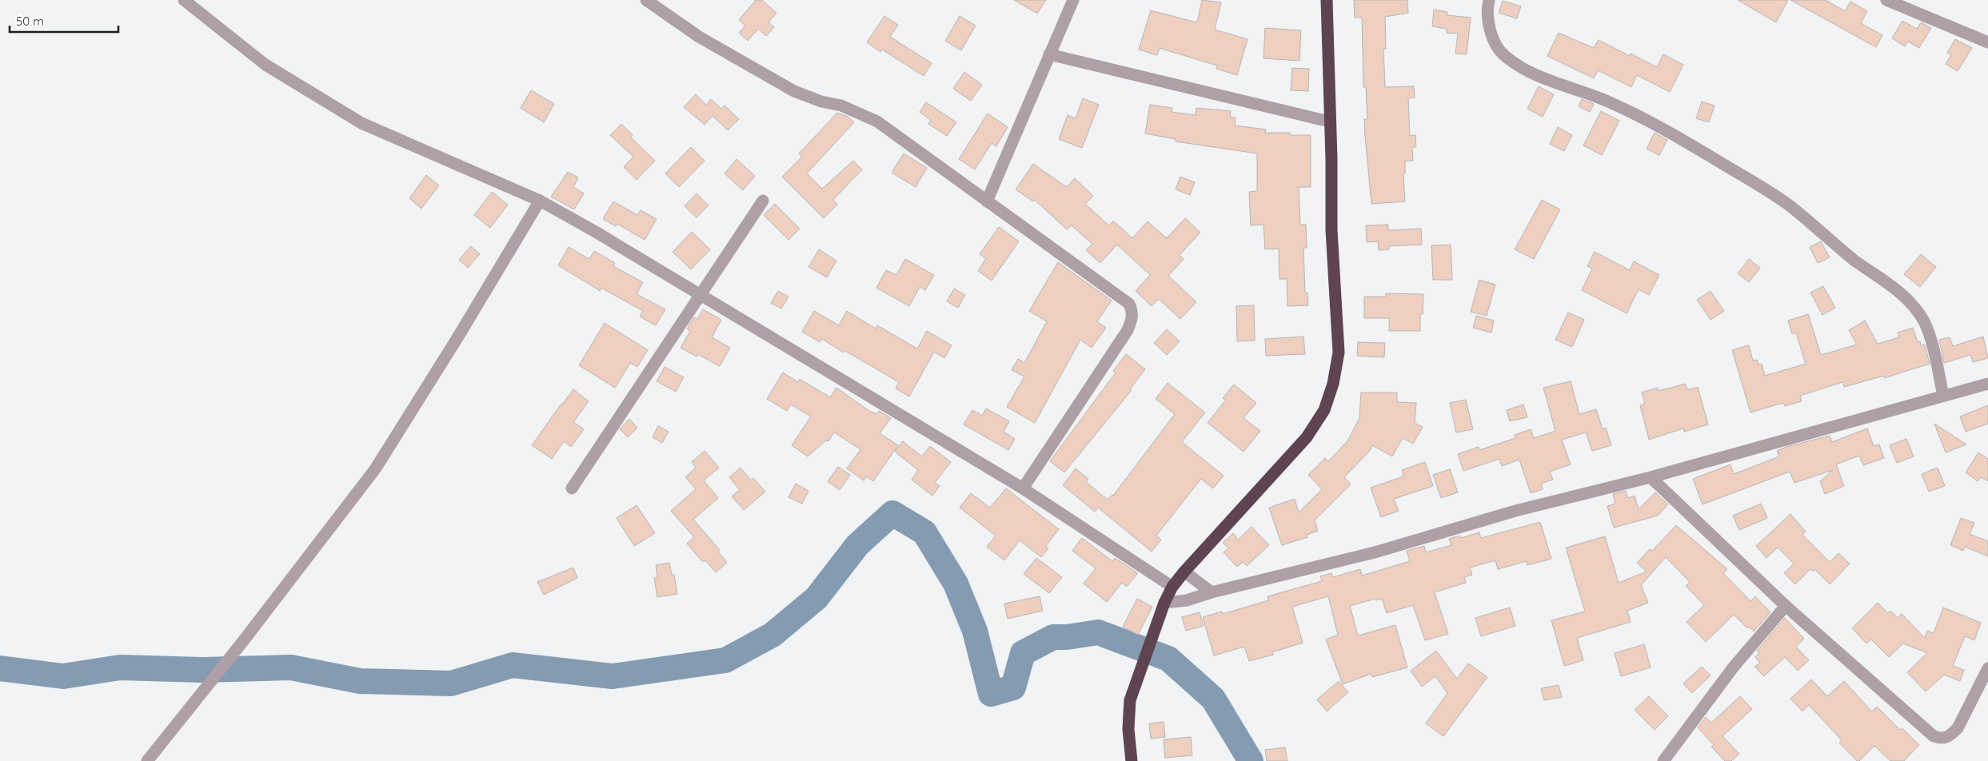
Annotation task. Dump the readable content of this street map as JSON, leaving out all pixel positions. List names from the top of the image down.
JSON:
{
  "scale_bar": "50 m"
}
